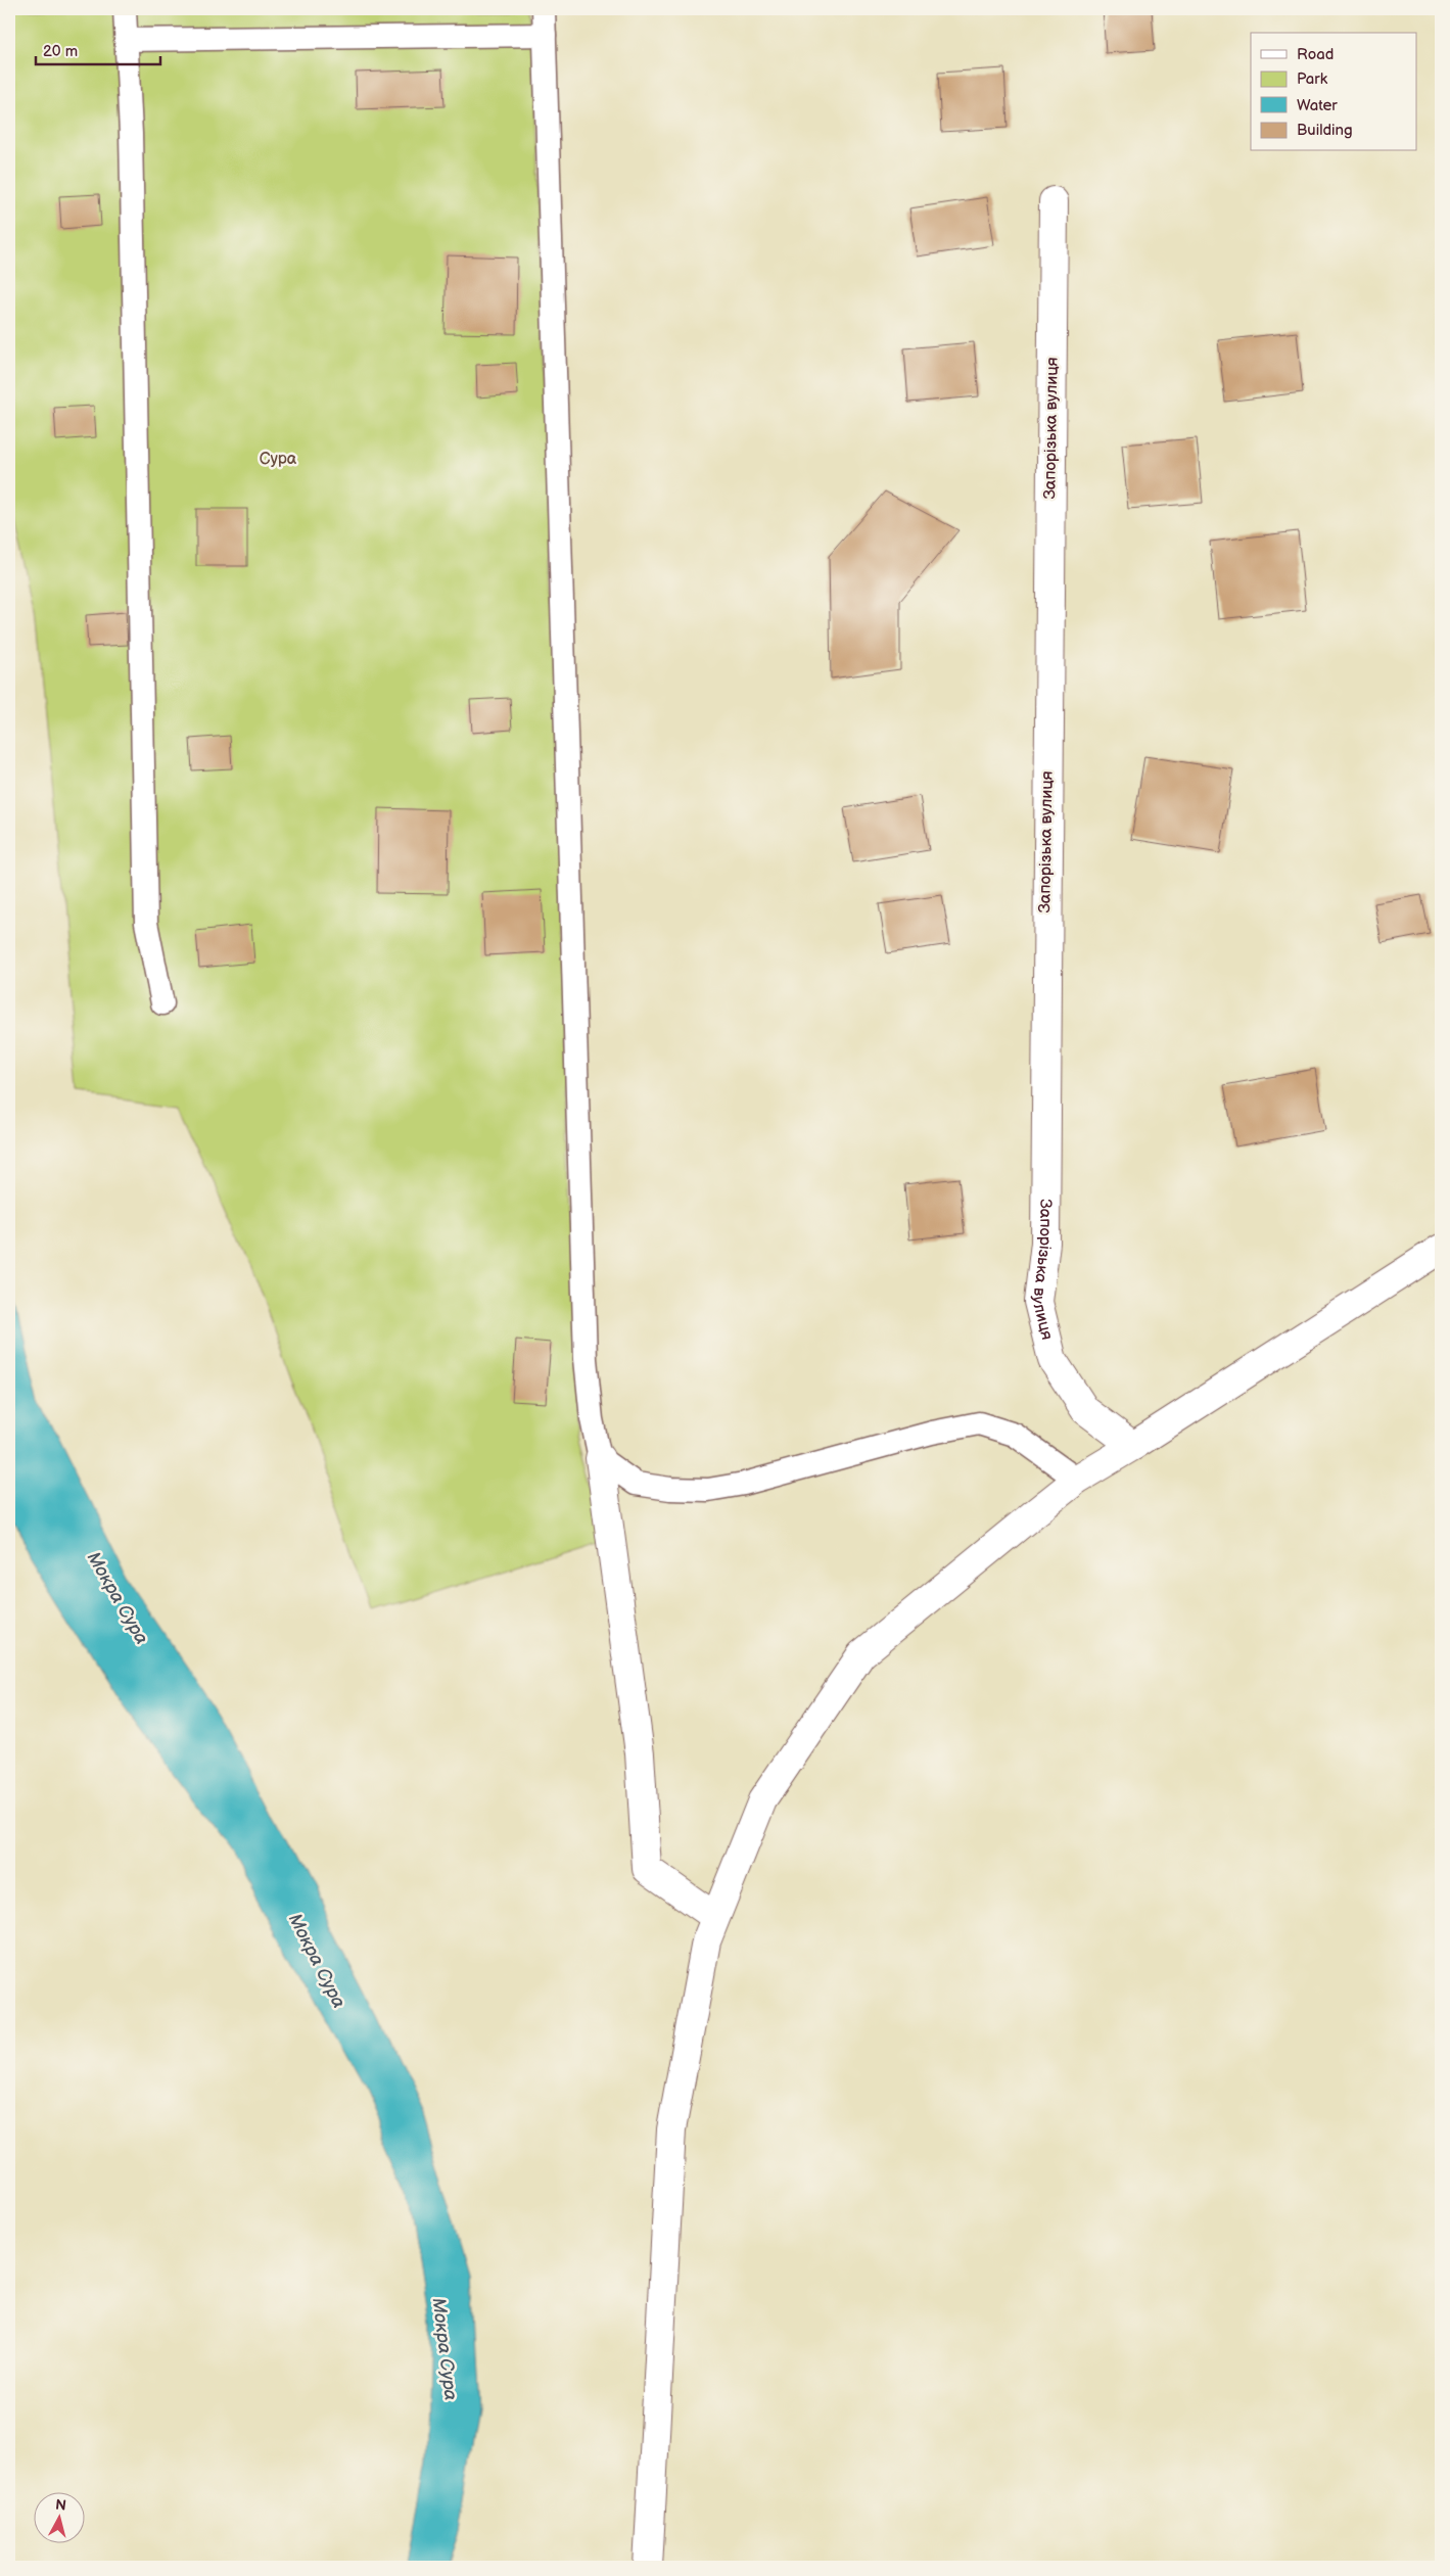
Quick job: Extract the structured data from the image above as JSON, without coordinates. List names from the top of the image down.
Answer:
{
  "streets": {
    "street": ["Запорізька вулиця"]
  },
  "water": ["Мокра Сура"],
  "parks": ["Сура"],
  "legend": [
    "Road",
    "Park",
    "Water",
    "Building"
  ],
  "scale_bar": "20 m",
  "north": "top"
}
